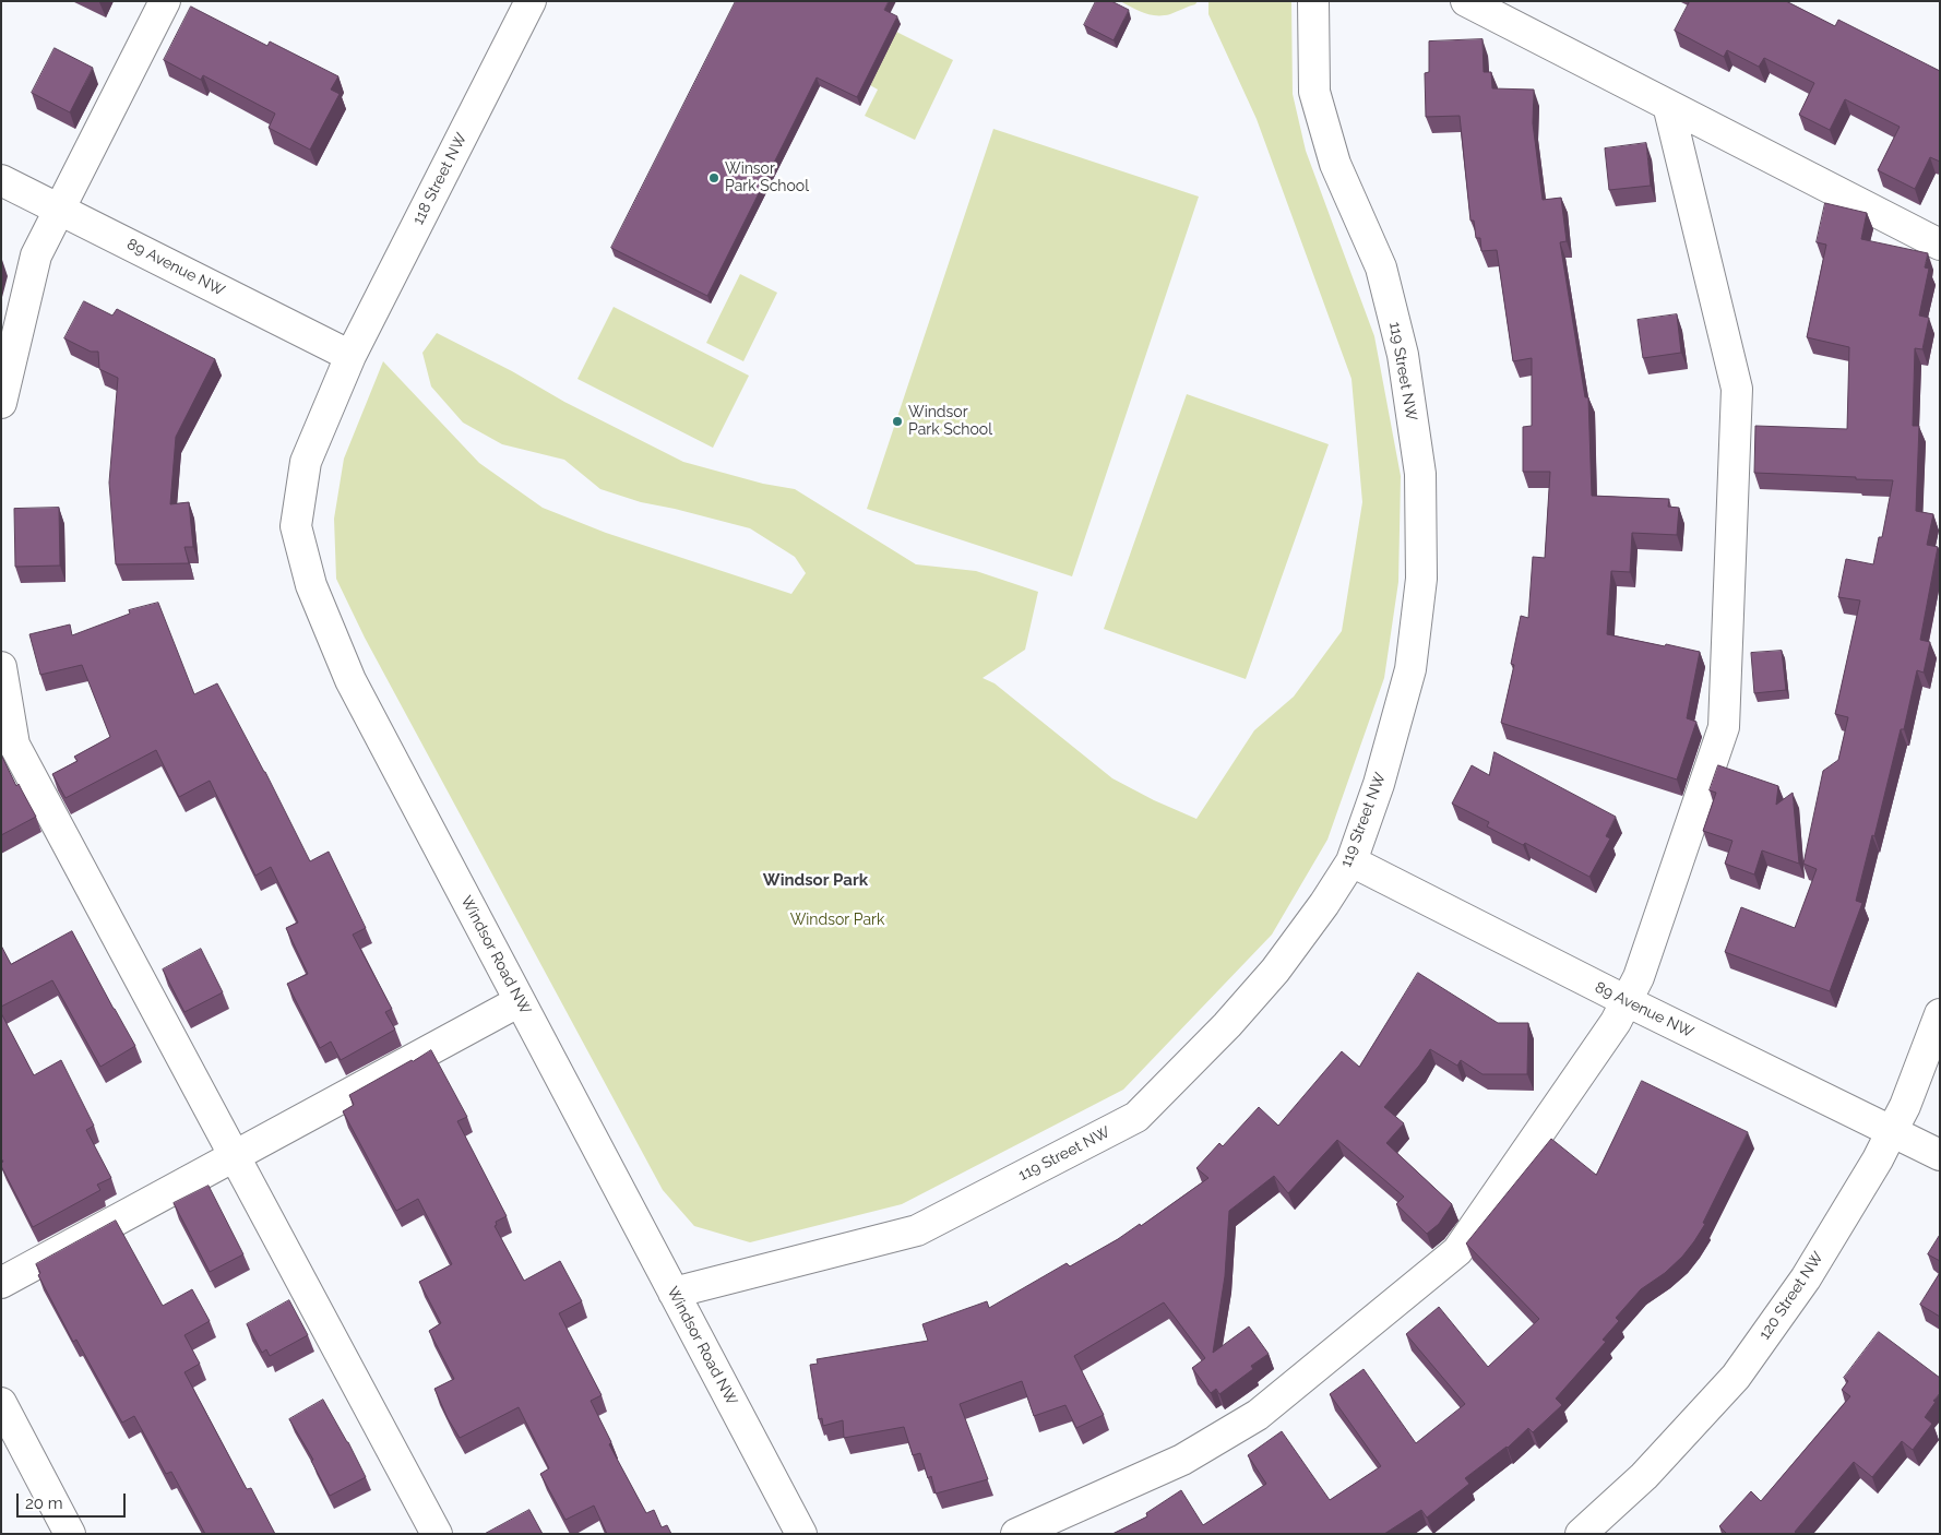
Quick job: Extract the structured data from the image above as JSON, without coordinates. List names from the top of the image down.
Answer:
{
  "streets": {
    "street": [
      "118 Street NW",
      "89 Avenue NW",
      "119 Street NW",
      "Windsor Road NW",
      "120 Street NW"
    ]
  },
  "crossings": [
    ["118 Street NW", "89 Avenue NW"],
    ["118 Street NW", "Windsor Road NW"],
    ["89 Avenue NW", "119 Street NW"],
    ["89 Avenue NW", "Windsor Road NW"],
    ["89 Avenue NW", "120 Street NW"],
    ["119 Street NW", "Windsor Road NW"]
  ],
  "districts": ["Windsor Park"],
  "parks": ["Windsor Park"],
  "places": ["Winsor Park School", "Windsor Park School"],
  "scale_bar": "20 m"
}
